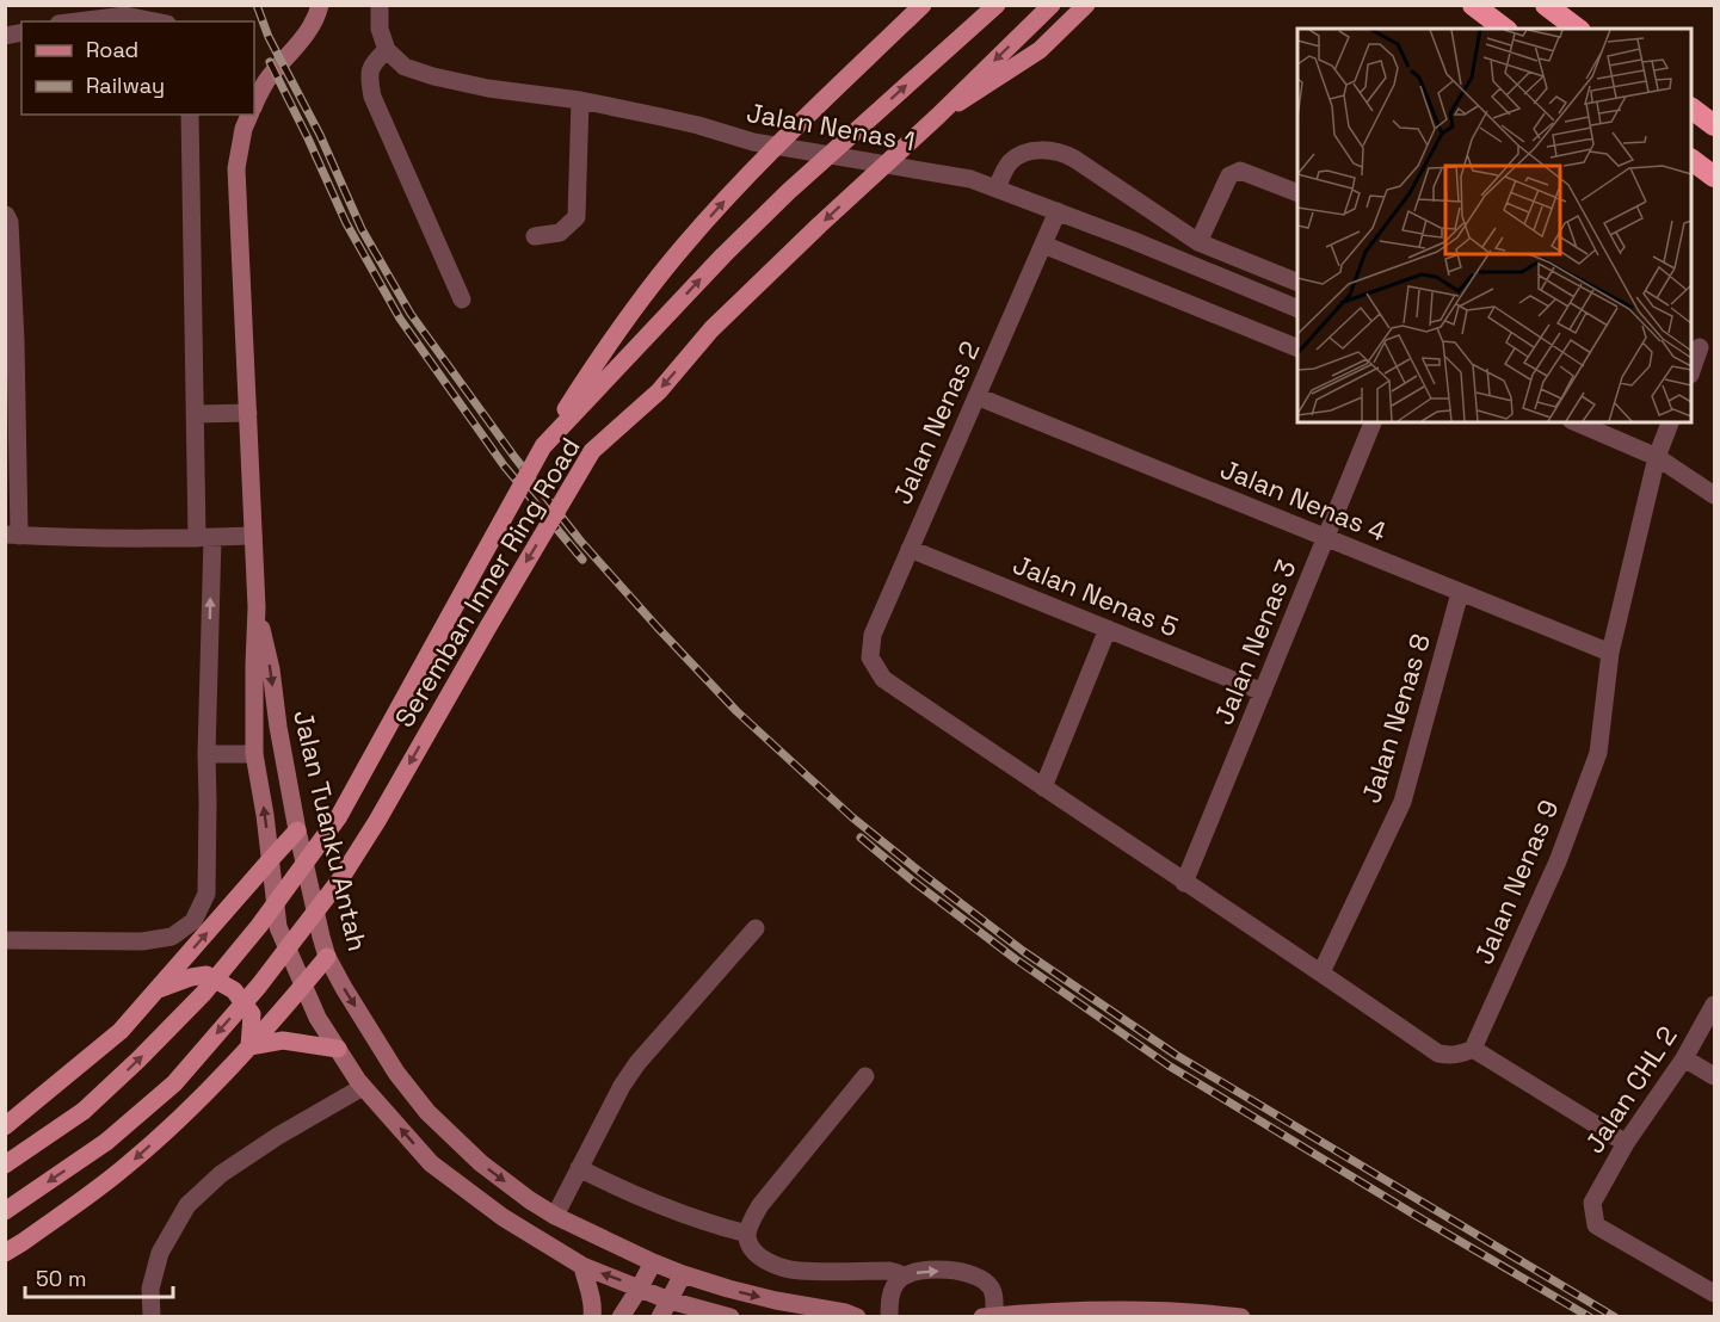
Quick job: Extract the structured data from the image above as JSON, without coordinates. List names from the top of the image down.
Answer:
{
  "streets": {
    "main road": ["Seremban Inner Ring Road", "Jalan Tuanku Antah"],
    "street": [
      "Jalan Nenas 1",
      "Jalan Nenas 2",
      "Jalan Nenas 4",
      "Jalan Nenas 5",
      "Jalan Nenas 3",
      "Jalan Nenas 8",
      "Jalan Nenas 9",
      "Jalan CHL 2"
    ]
  },
  "crossings": [
    ["Jalan Nenas 1", "Jalan Nenas 2"],
    ["Jalan Nenas 2", "Jalan Nenas 4"],
    ["Jalan Nenas 2", "Jalan Nenas 5"],
    ["Jalan Nenas 4", "Jalan Nenas 3"],
    ["Jalan Nenas 4", "Jalan Nenas 8"],
    ["Jalan Nenas 4", "Jalan Nenas 9"],
    ["Jalan Nenas 5", "Jalan Nenas 3"]
  ],
  "legend": ["Road", "Railway"],
  "scale_bar": "50 m"
}
